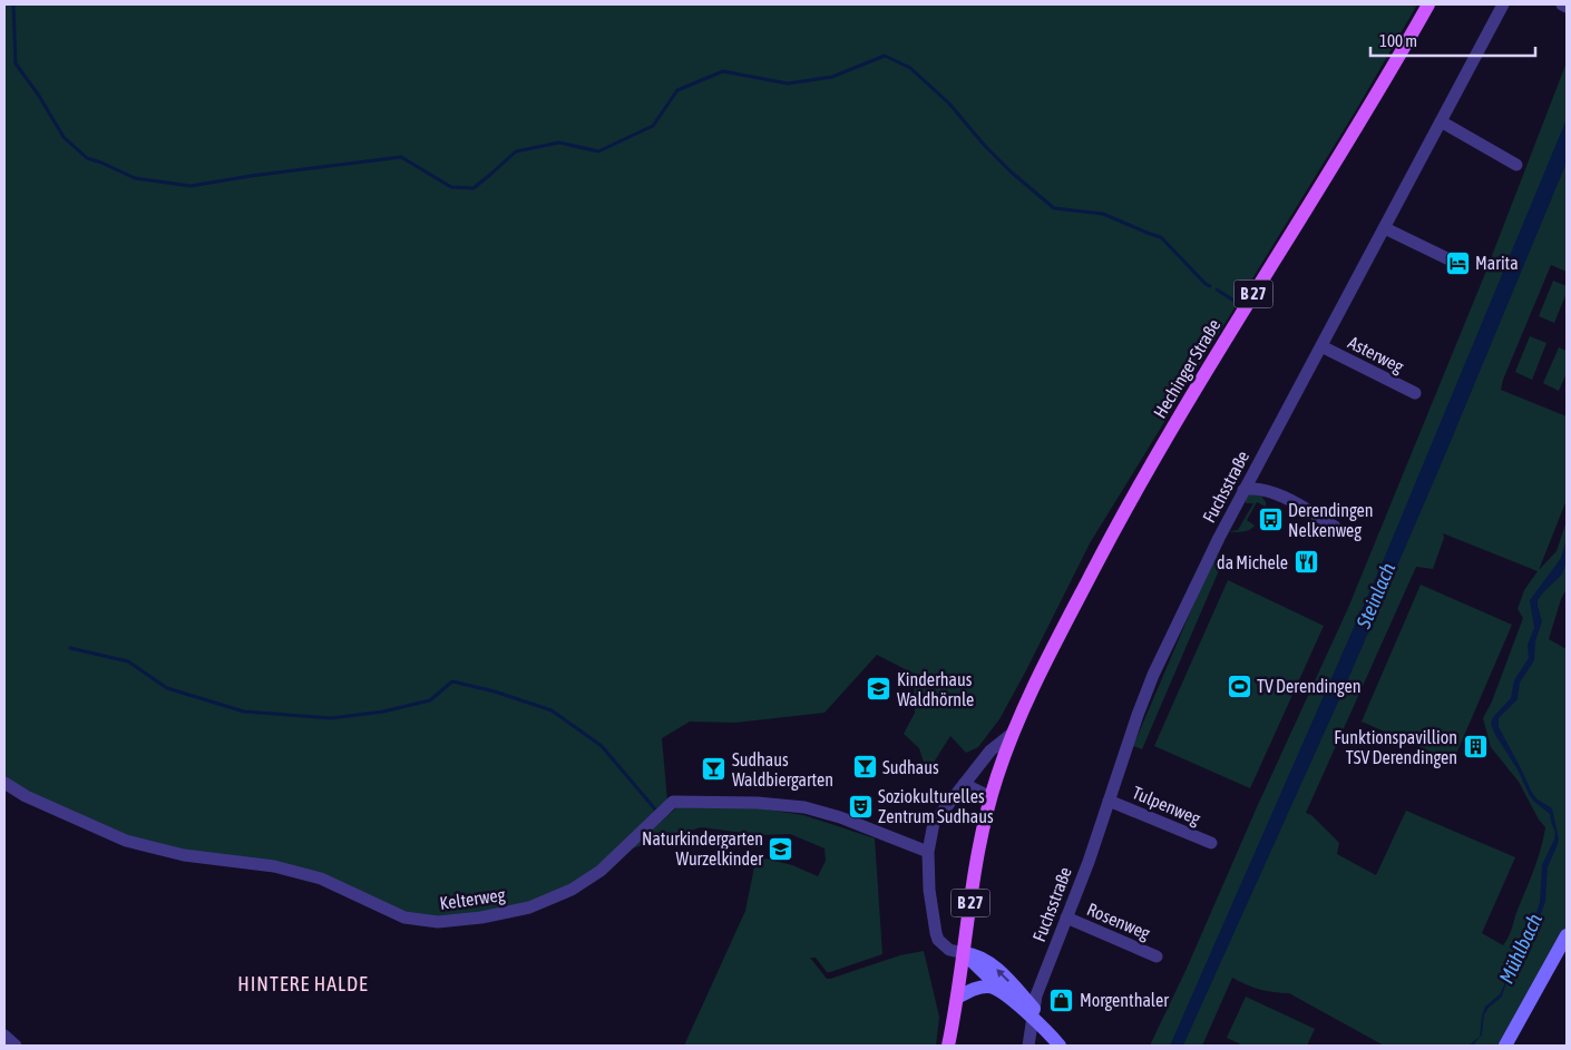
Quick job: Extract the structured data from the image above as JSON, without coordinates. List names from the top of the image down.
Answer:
{
  "streets": {
    "main road": ["B 27", "Hechinger Straße"],
    "street": [
      "Asterweg",
      "Fuchsstraße",
      "Tulpenweg",
      "Kelterweg",
      "Rosenweg"
    ]
  },
  "crossings": [
    ["Asterweg", "Fuchsstraße"],
    ["Hechinger Straße", "Kelterweg"],
    ["Fuchsstraße", "Tulpenweg"],
    ["Fuchsstraße", "Rosenweg"]
  ],
  "districts": ["HINTERE HALDE"],
  "water": ["Steinlach", "Mühlbach"],
  "places": {
    "hotel": ["Marita"],
    "bus stop": ["Derendingen Nelkenweg"],
    "restaurant": ["da Michele"],
    "sports": ["TV Derendingen"],
    "school or university": ["Kinderhaus Waldhörnle", "Naturkindergarten Wurzelkinder"],
    "building": ["Funktionspavillion TSV Derendingen"],
    "bar": ["Sudhaus", "Sudhaus Waldbiergarten"],
    "theatre": ["Soziokulturelles Zentrum Sudhaus"],
    "shop": ["Morgenthaler"]
  },
  "scale_bar": "100 m"
}
